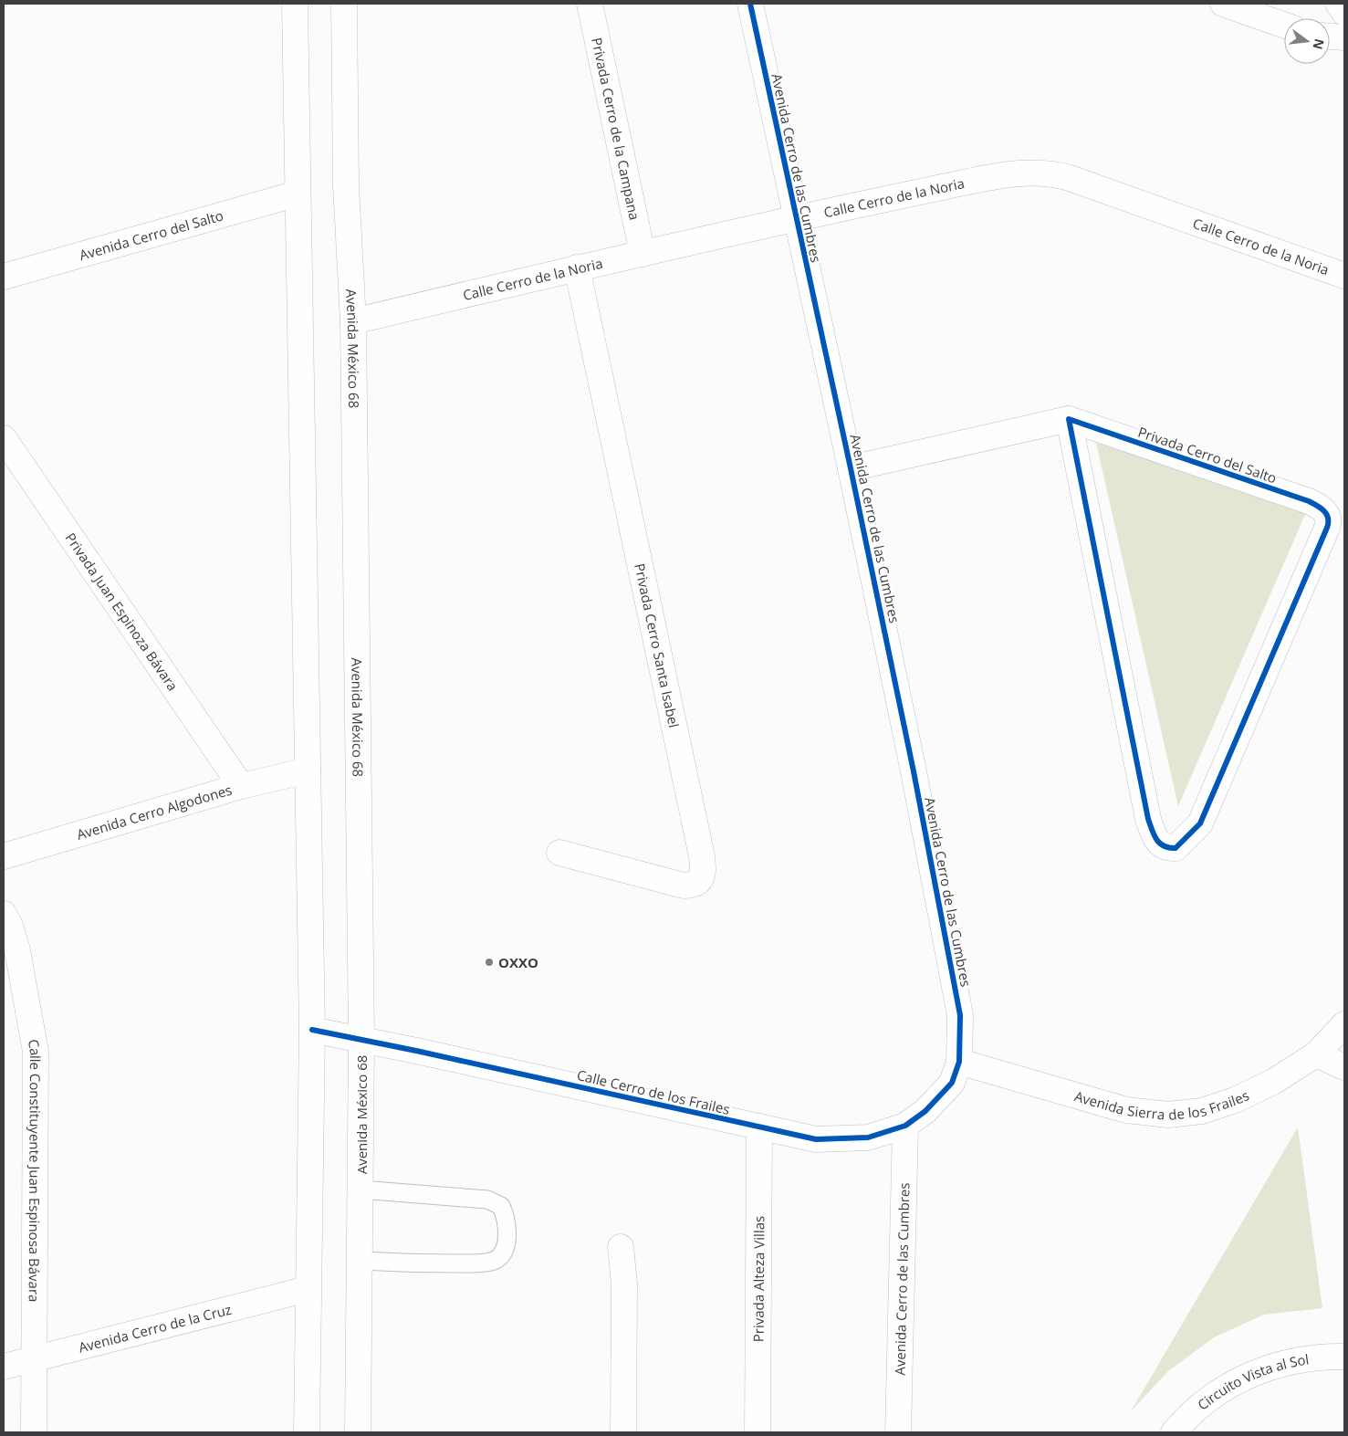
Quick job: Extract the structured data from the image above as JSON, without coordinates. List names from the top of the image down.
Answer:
{
  "streets": {
    "street": [
      "Privada Cerro de la Campana",
      "Avenida Cerro de las Cumbres",
      "Calle Cerro de la Noria",
      "Avenida Cerro del Salto",
      "Avenida México 68",
      "Privada Cerro del Salto",
      "Privada Juan Espinoza Bávara",
      "Privada Cerro Santa Isabel",
      "Avenida Cerro Algodones",
      "Calle Cerro de los Frailes",
      "Avenida Sierra de los Frailes",
      "Calle Constituyente Juan Espinosa Bávara",
      "Privada Alteza Villas",
      "Avenida Cerro de la Cruz",
      "Circuito Vista al Sol"
    ]
  },
  "crossings": [
    ["Privada Cerro de la Campana", "Calle Cerro de la Noria"],
    ["Avenida Cerro de las Cumbres", "Calle Cerro de la Noria"],
    ["Avenida Cerro de las Cumbres", "Calle Cerro de los Frailes"],
    ["Avenida Cerro de las Cumbres", "Avenida Sierra de los Frailes"],
    ["Calle Cerro de la Noria", "Avenida México 68"],
    ["Calle Cerro de la Noria", "Privada Cerro Santa Isabel"],
    ["Avenida México 68", "Calle Cerro de los Frailes"],
    ["Privada Juan Espinoza Bávara", "Avenida Cerro Algodones"],
    ["Calle Cerro de los Frailes", "Avenida Sierra de los Frailes"],
    ["Calle Cerro de los Frailes", "Privada Alteza Villas"],
    ["Calle Constituyente Juan Espinosa Bávara", "Avenida Cerro de la Cruz"]
  ],
  "places": ["OXXO"],
  "north": "right"
}
